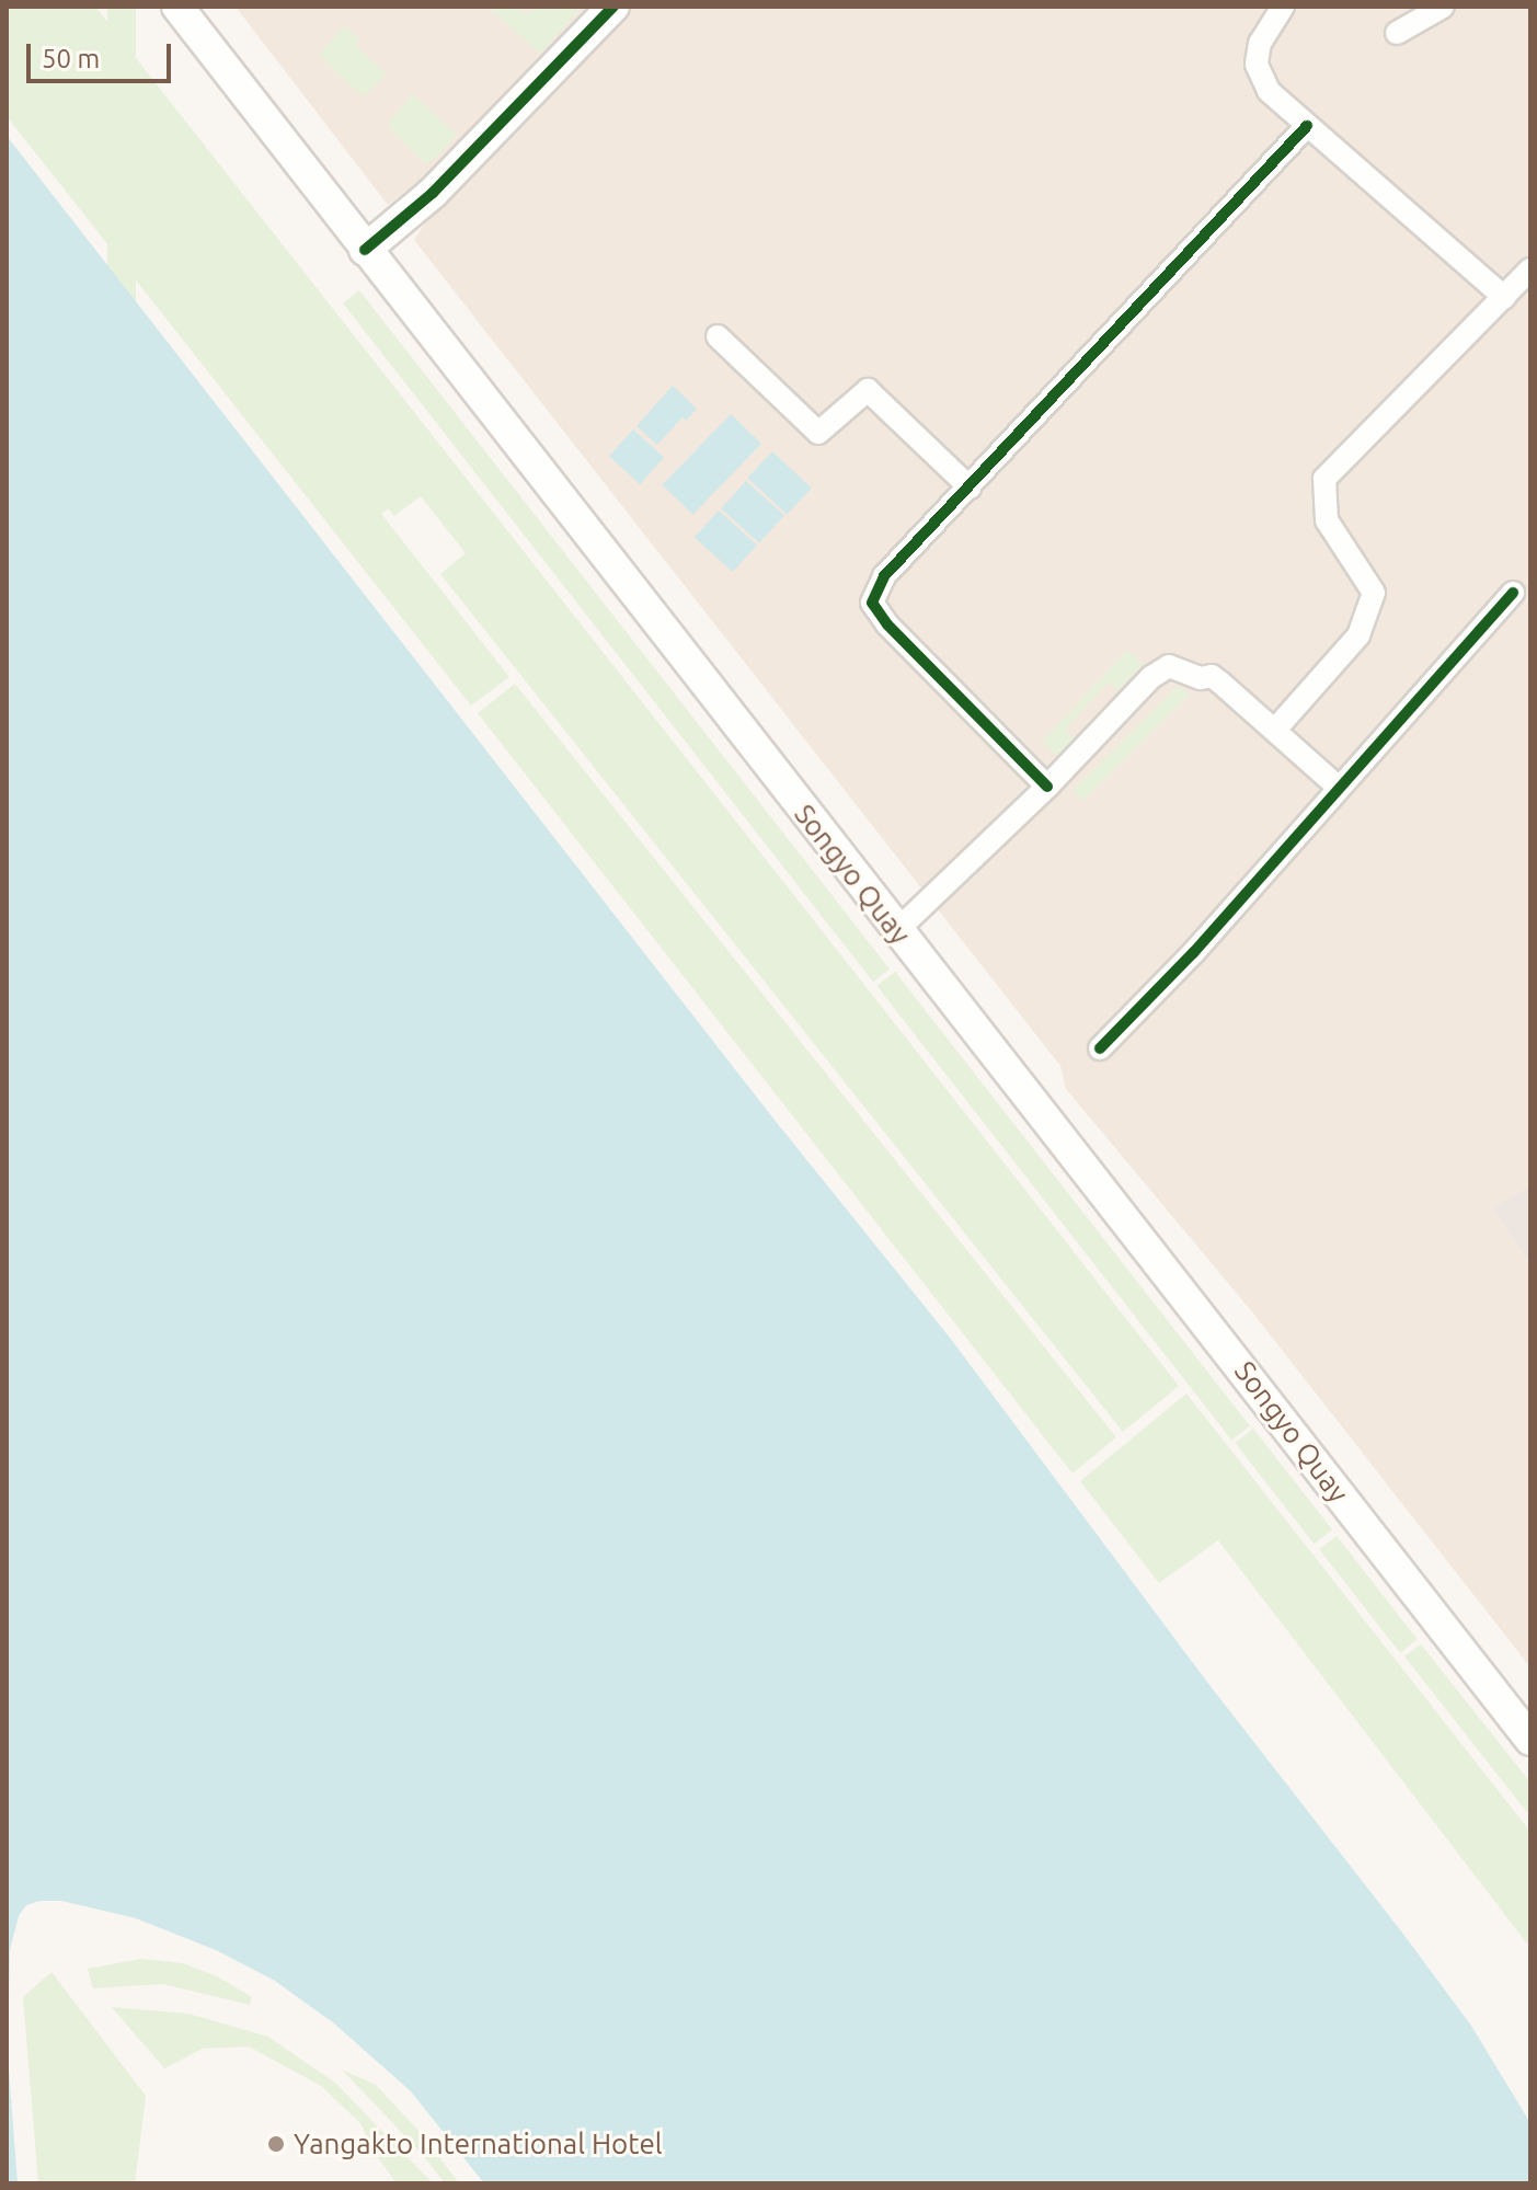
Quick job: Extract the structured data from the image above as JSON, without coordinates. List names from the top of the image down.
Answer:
{
  "streets": {
    "main road": ["Songyo Quay"]
  },
  "places": ["Yangakto International Hotel"],
  "scale_bar": "50 m"
}
